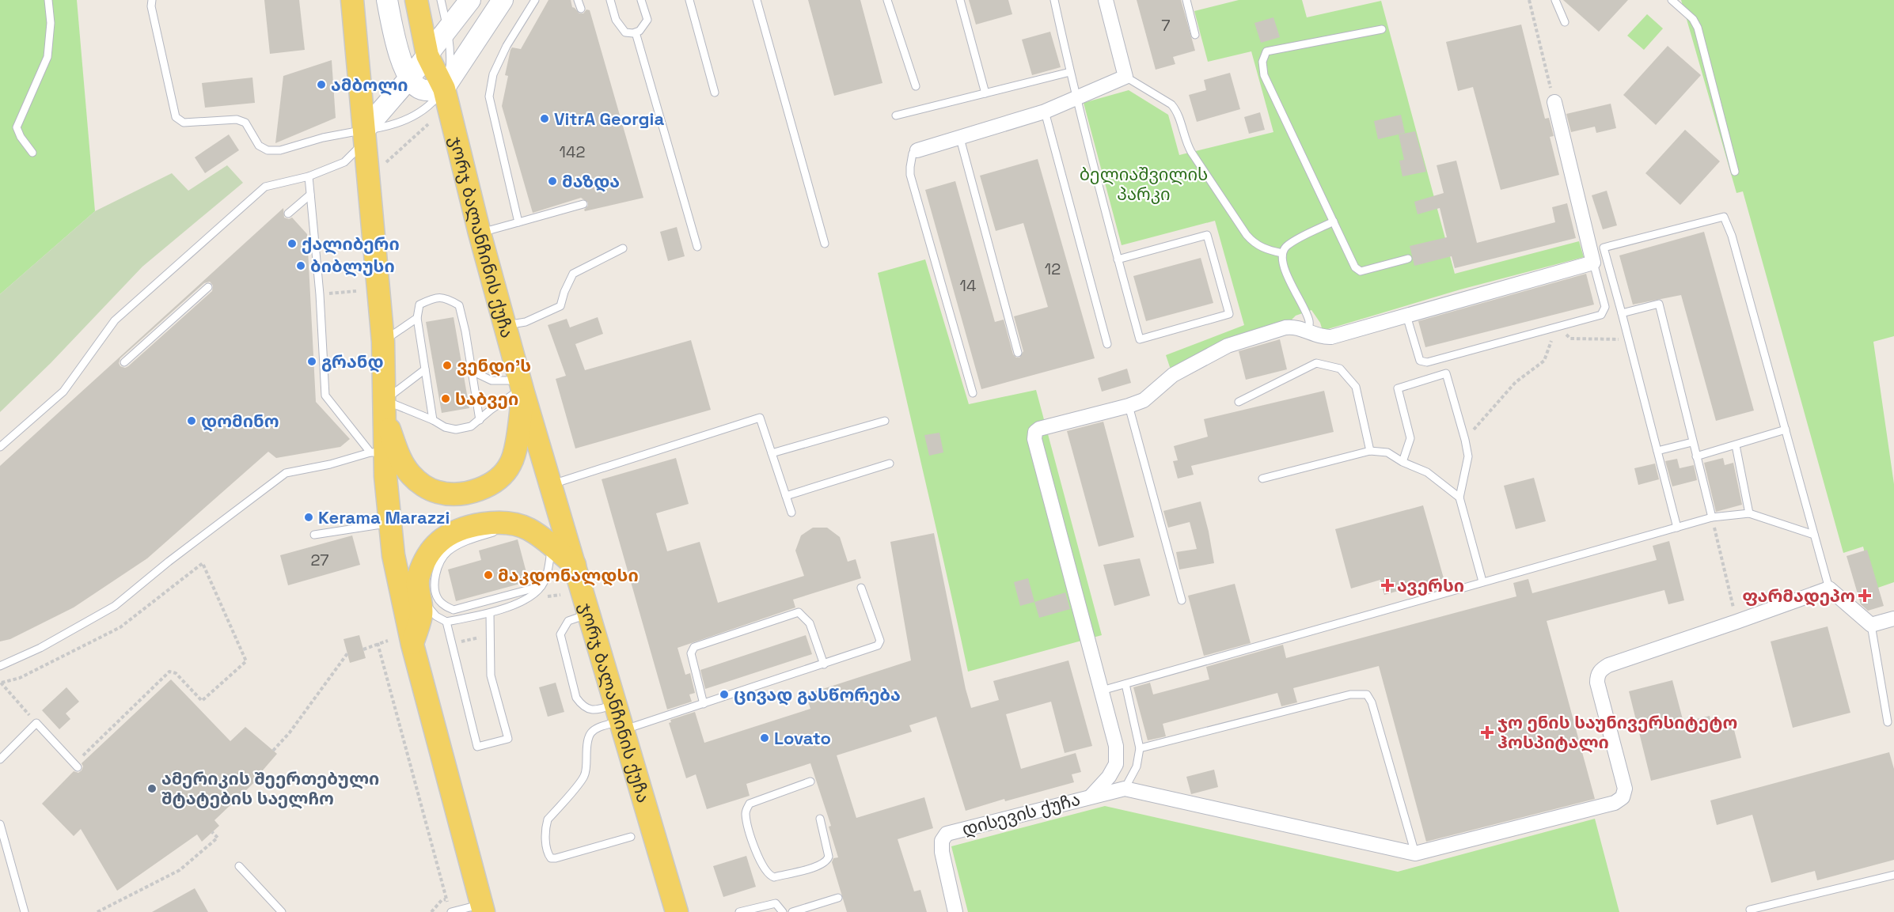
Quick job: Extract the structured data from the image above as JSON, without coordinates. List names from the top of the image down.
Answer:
{
  "streets": {
    "main road": ["ჯორჯ ბალანჩინის ქუჩა"],
    "street": ["დისევის ქუჩა"]
  },
  "parks": ["ბელიაშვილის პარკი"],
  "places": {
    "other": [
      "ამბოლი",
      "VitrA Georgia",
      "მაზდა",
      "ქალიბერი",
      "ბიბლუსი",
      "გრანდ",
      "ვენდი'ს",
      "საბვეი",
      "დომინო",
      "Kerama Marazzi",
      "მაკდონალდსი",
      "ცივად გასწორება",
      "Lovato",
      "ამერიკის შეერთებული შტატების საელჩო"
    ],
    "health": ["ავერსი", "ფარმადეპო", "ჯო ენის საუნივერსიტეტო ჰოსპიტალი"]
  },
  "house_numbers": [
    "7",
    "142",
    "12",
    "14",
    "27"
  ]
}
